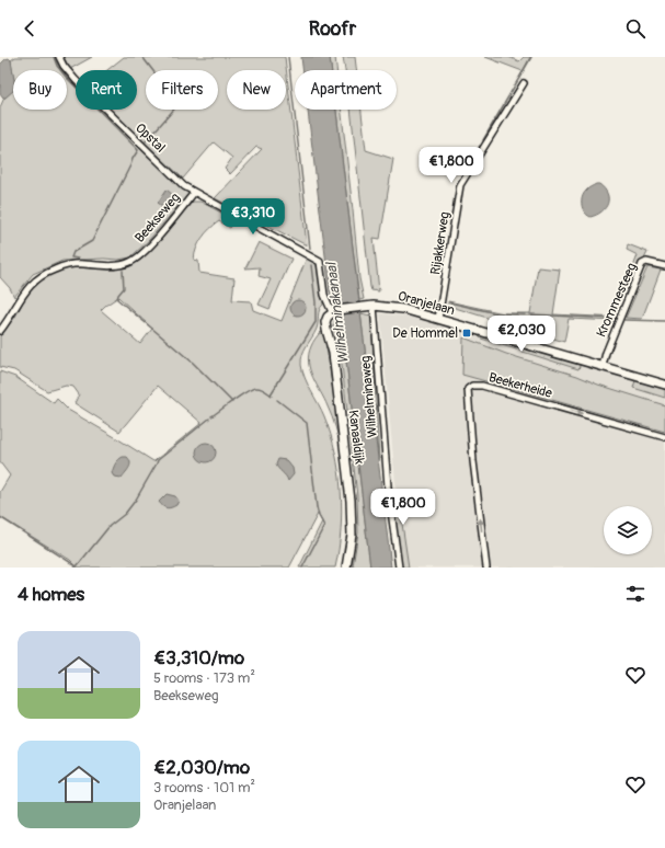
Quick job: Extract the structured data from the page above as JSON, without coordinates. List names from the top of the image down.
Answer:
{
  "streets": {
    "main road": ["Oranjelaan", "Kanaaldijk"],
    "street": [
      "Opstal",
      "Beekseweg",
      "Rijakkerweg",
      "Krommesteeg",
      "Beekerheide",
      "Wilhelminaweg"
    ]
  },
  "crossings": [
    ["Opstal", "Beekseweg"],
    ["Beekseweg", "Oranjelaan"],
    ["Beekseweg", "Kanaaldijk"],
    ["Rijakkerweg", "Oranjelaan"],
    ["Krommesteeg", "Oranjelaan"],
    ["Oranjelaan", "Wilhelminaweg"],
    ["Oranjelaan", "Kanaaldijk"]
  ],
  "water": ["Wilhelminakanaal"],
  "places": {
    "transit": ["De Hommel"]
  },
  "page": {
    "header": "Roofr",
    "chip": [
      "Buy",
      "Rent",
      "Filters",
      "New",
      "Apartment"
    ],
    "price": [
      "€1,800",
      "€3,310",
      "€2,030",
      "€1,800"
    ],
    "heading": "4 homes",
    "list": [
      {
        "name": "€3,310/mo",
        "note": "5 rooms · 173 m² · Beekseweg"
      },
      {
        "name": "€2,030/mo",
        "note": "3 rooms · 101 m² · Oranjelaan"
      }
    ]
  }
}
